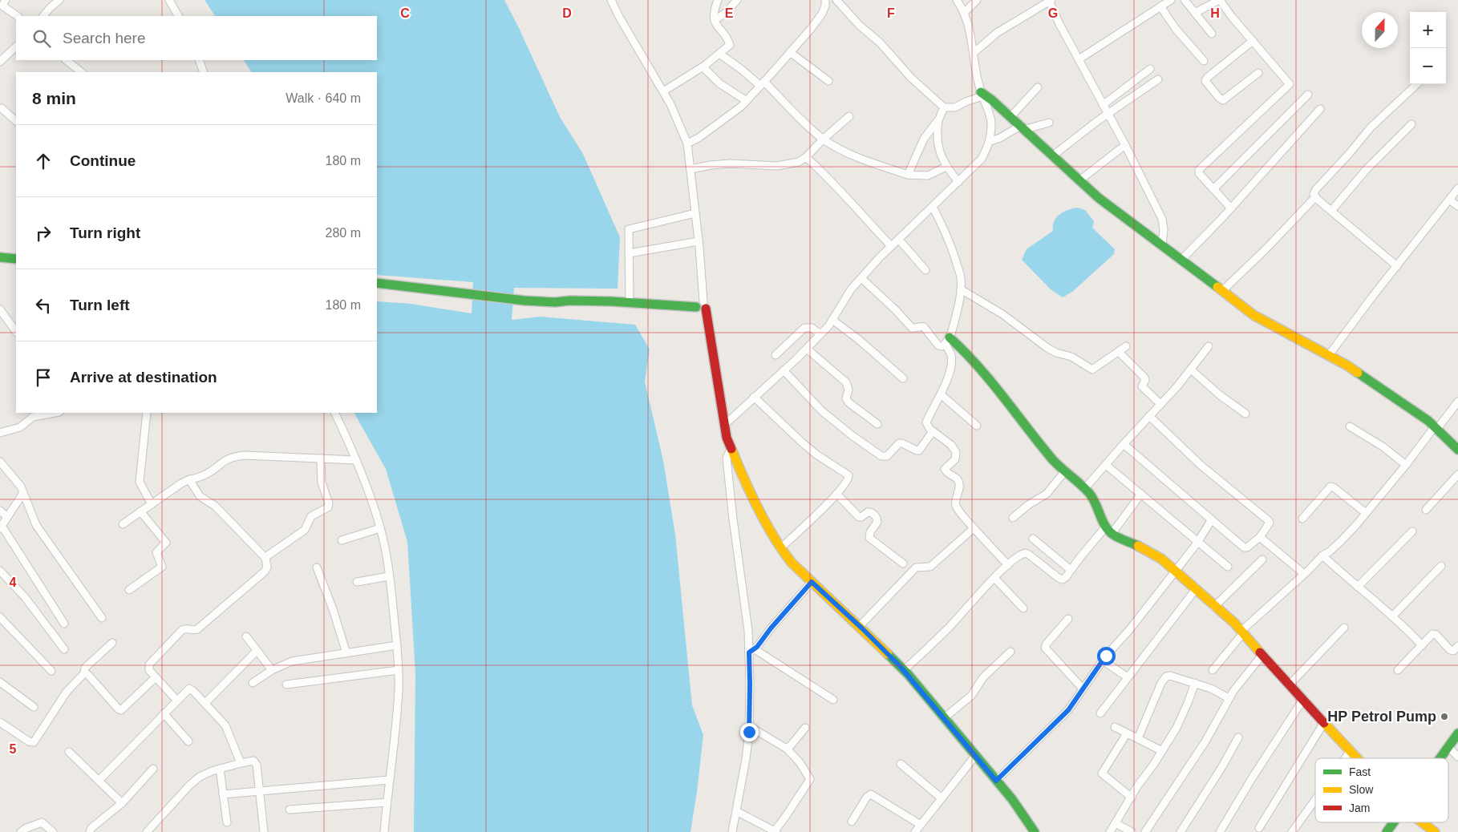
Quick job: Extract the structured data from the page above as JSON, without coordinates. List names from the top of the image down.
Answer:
{
  "places": ["HP Petrol Pump"],
  "legend": ["Fast", "Slow", "Jam"],
  "north": "top",
  "page": {
    "map_buttons": ["+", "−"],
    "search": "Search here",
    "heading": ["8 min", "Walk · 640 m"],
    "list": [
      ["Continue", "180 m"],
      ["Turn right", "280 m"],
      ["Turn left", "180 m"],
      "Arrive at destination"
    ]
  },
  "grid": {
    "columns": [
      "C",
      "D",
      "E",
      "F",
      "G",
      "H"
    ],
    "rows": ["4", "5"]
  }
}
